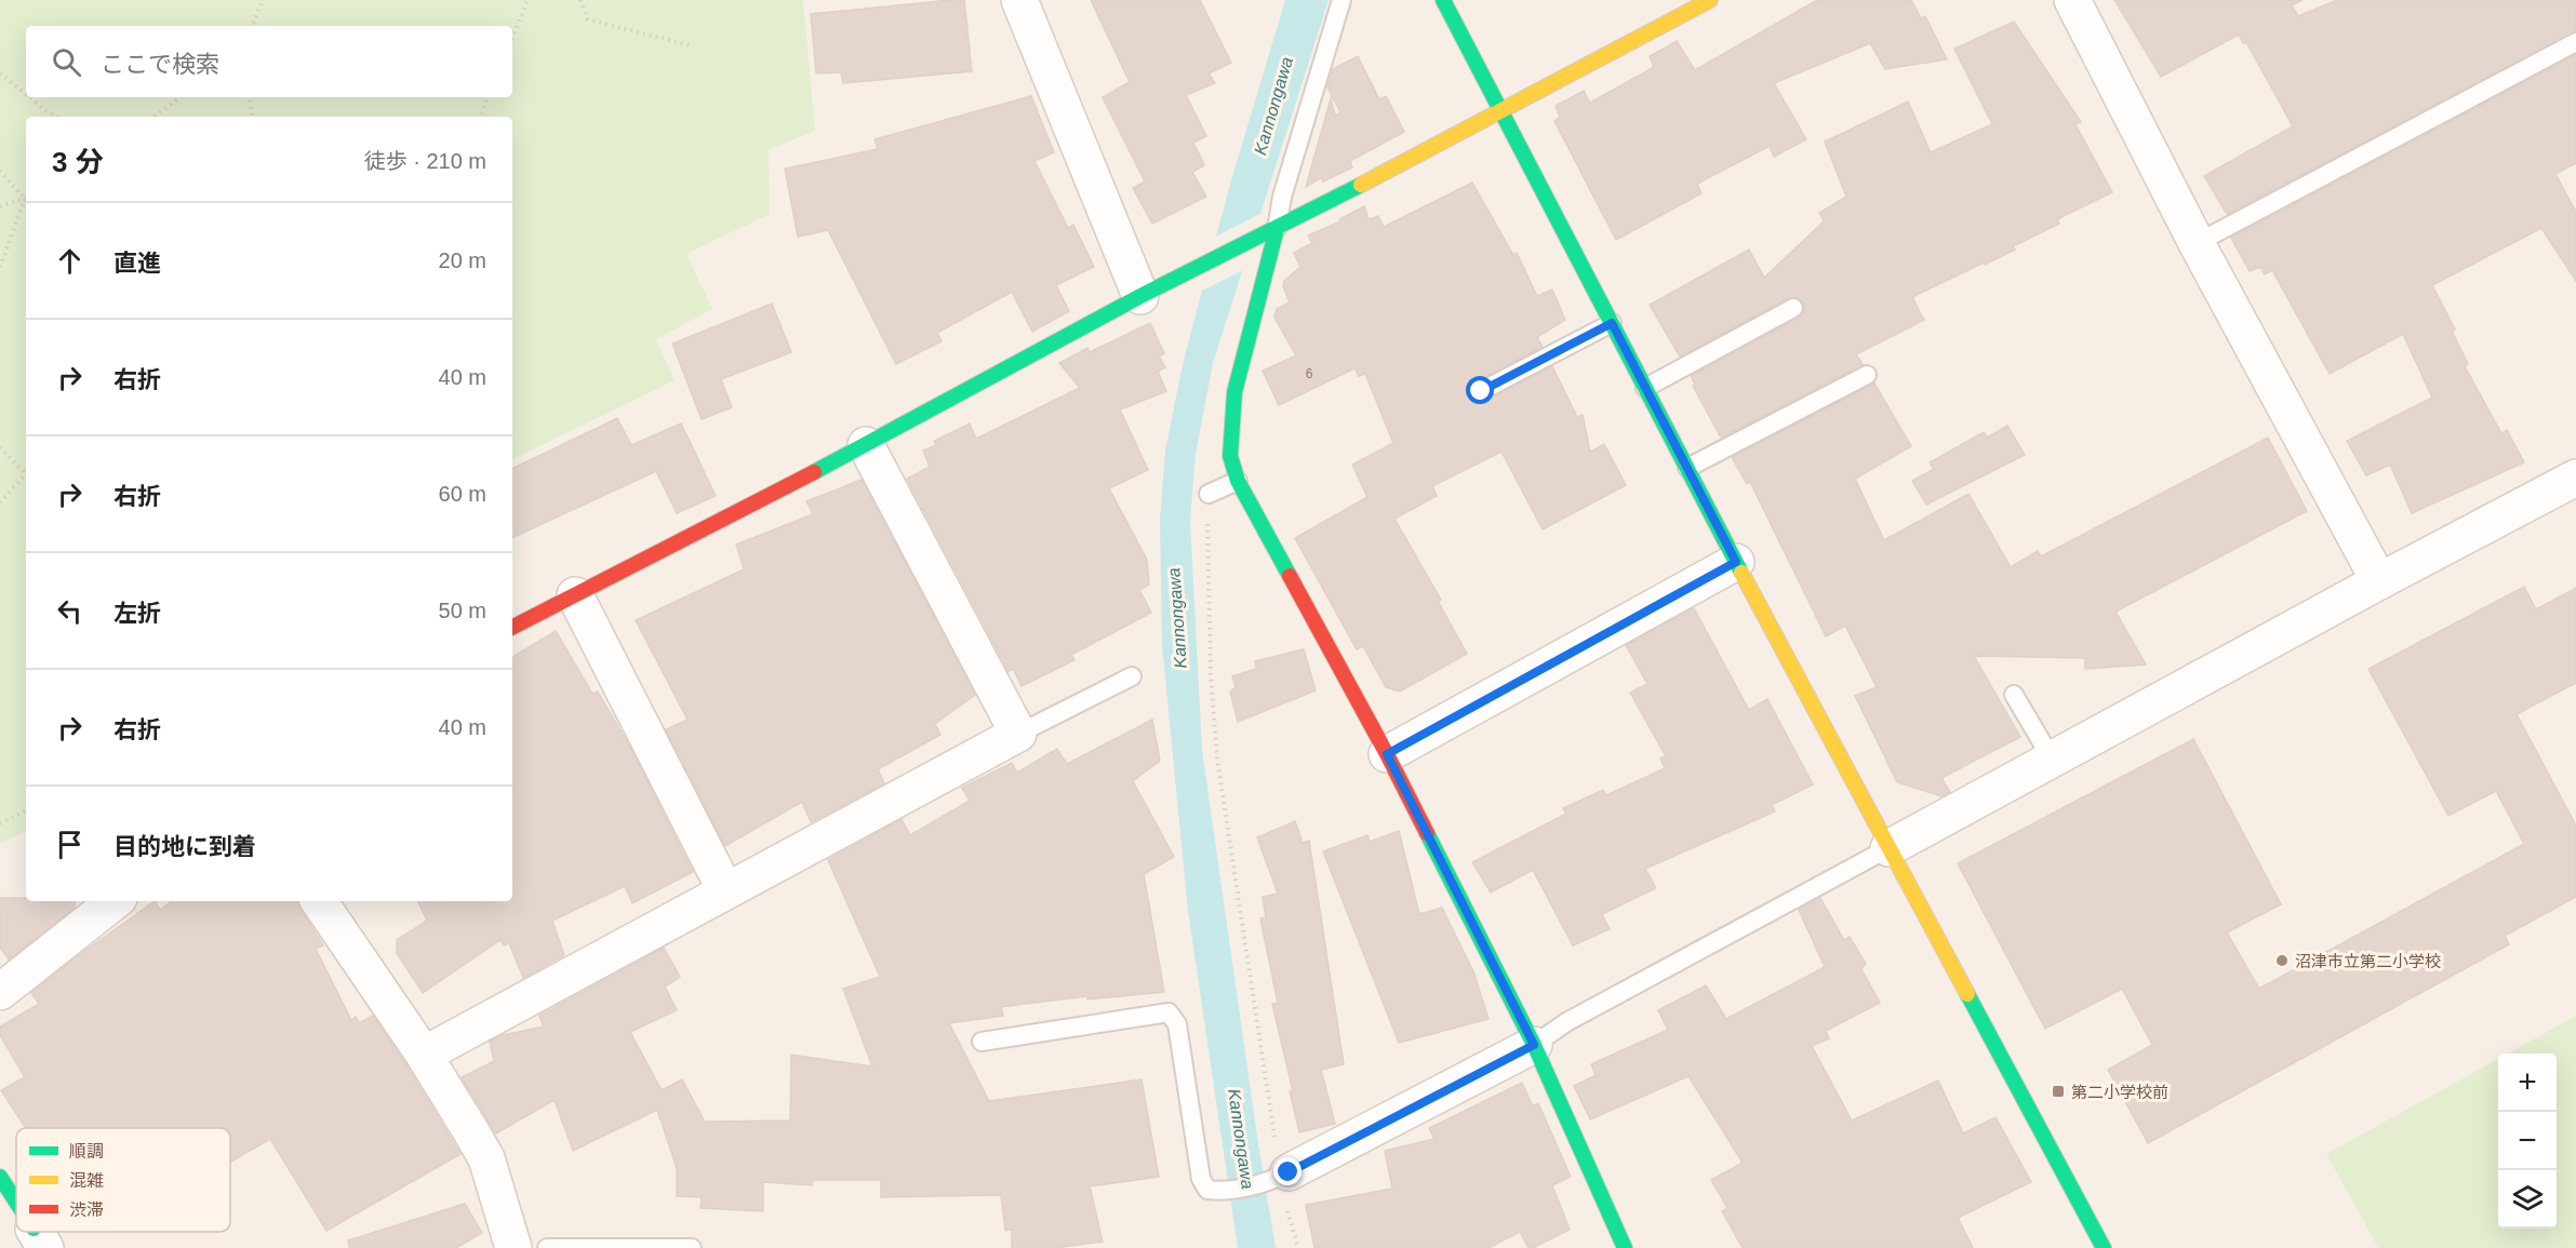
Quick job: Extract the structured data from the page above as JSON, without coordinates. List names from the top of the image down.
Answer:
{
  "water": ["Kannongawa"],
  "places": {
    "other": ["沼津市立第二小学校"],
    "transit": ["第二小学校前"]
  },
  "house_numbers": ["6"],
  "legend": ["順調", "混雑", "渋滞"],
  "page": {
    "search": "ここで検索",
    "heading": ["3 分", "徒歩 · 210 m"],
    "list": [
      ["直進", "20 m"],
      ["右折", "40 m"],
      ["右折", "60 m"],
      ["左折", "50 m"],
      ["右折", "40 m"],
      "目的地に到着"
    ],
    "map_buttons": ["+", "−"]
  }
}
